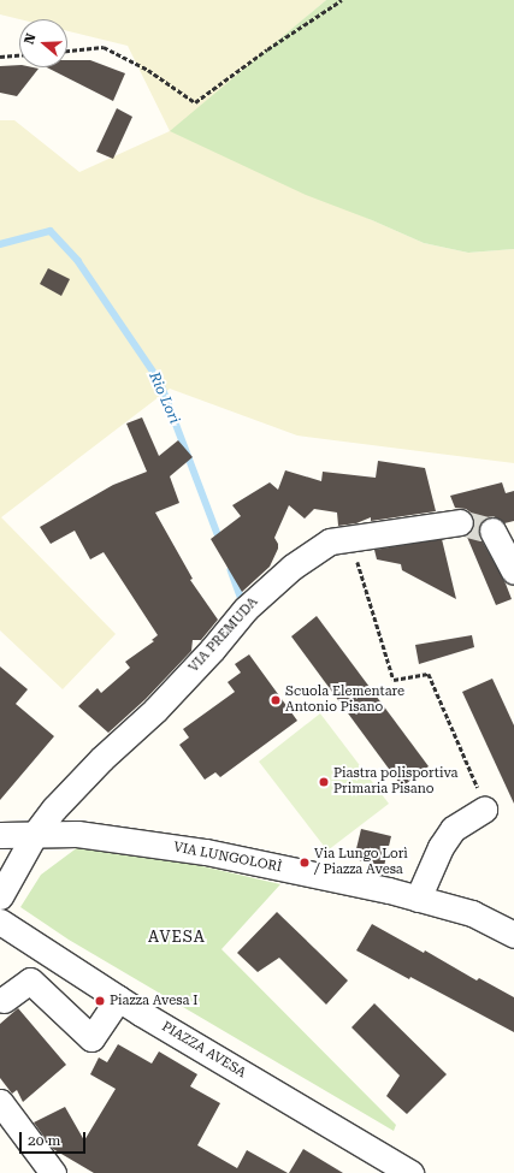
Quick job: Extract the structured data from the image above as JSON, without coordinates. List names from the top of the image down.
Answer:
{
  "streets": {
    "street": ["VIA PREMUDA", "VIA LUNGOLORÌ", "PIAZZA AVESA"]
  },
  "crossings": [
    ["VIA PREMUDA", "VIA LUNGOLORÌ"]
  ],
  "districts": ["AVESA"],
  "water": ["Rio Lori"],
  "places": [
    "Scuola Elementare Antonio Pisano",
    "Piastra polisportiva Primaria Pisano",
    "Via Lungo Lorì / Piazza Avesa",
    "Piazza Avesa I"
  ],
  "scale_bar": "20 m",
  "north": "left"
}
